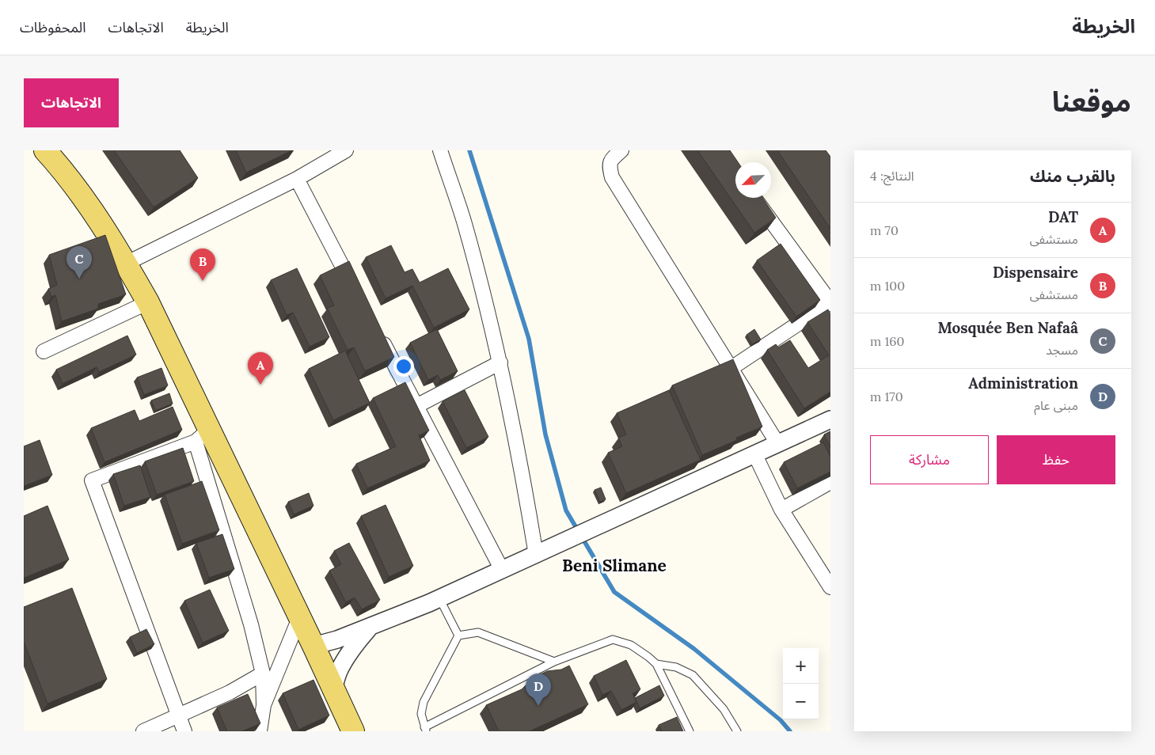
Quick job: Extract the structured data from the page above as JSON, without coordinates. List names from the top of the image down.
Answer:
{
  "districts": ["Beni Slimane"],
  "north": "bottom left",
  "page": {
    "header": "الخريطة",
    "nav": ["الخريطة", "الاتجاهات", "المحفوظات"],
    "title": "موقعنا",
    "buttons": [
      "الاتجاهات",
      ["حفظ", "مشاركة"]
    ],
    "heading": ["بالقرب منك", "النتائج: 4"],
    "list": [
      {
        "mark": "A",
        "name": "DAT",
        "note": "مستشفى",
        "value": "70 m"
      },
      {
        "mark": "B",
        "name": "Dispensaire",
        "note": "مستشفى",
        "value": "100 m"
      },
      {
        "mark": "C",
        "name": "Mosquée Ben Nafaâ",
        "note": "مسجد",
        "value": "160 m"
      },
      {
        "mark": "D",
        "name": "Administration",
        "note": "مبنى عام",
        "value": "170 m"
      }
    ],
    "pins": [
      "C",
      "B",
      "A",
      "D"
    ],
    "map_buttons": ["+", "−"]
  }
}
